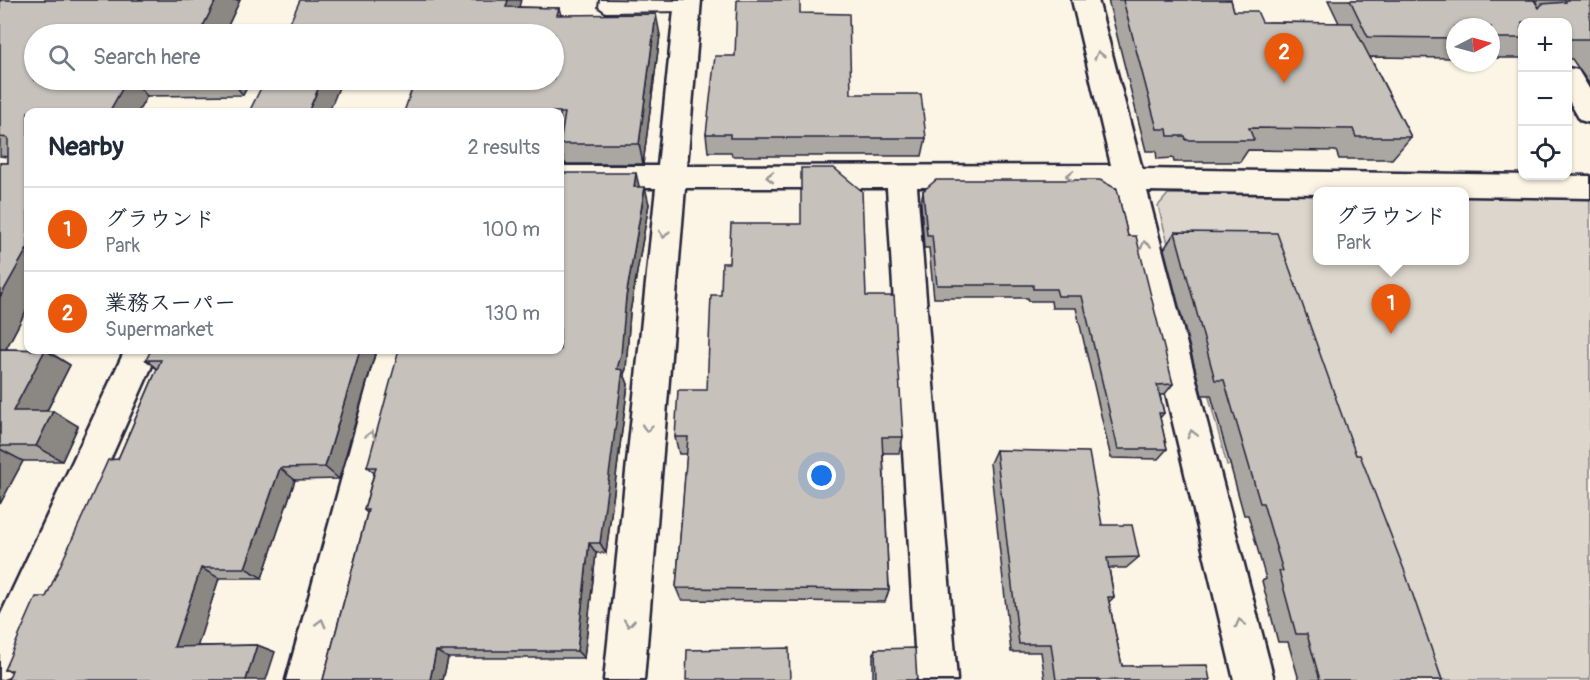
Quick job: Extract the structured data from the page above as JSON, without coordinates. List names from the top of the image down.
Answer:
{
  "north": "right",
  "page": {
    "map_buttons": ["+", "−"],
    "search": "Search here",
    "pins": ["2", "1"],
    "heading": ["Nearby", "2 results"],
    "list": [
      {
        "mark": "1",
        "name": "グラウンド",
        "note": "Park",
        "value": "100 m"
      },
      {
        "mark": "2",
        "name": "業務スーパー",
        "note": "Supermarket",
        "value": "130 m"
      }
    ],
    "popup": ["グラウンド", "Park"]
  }
}
